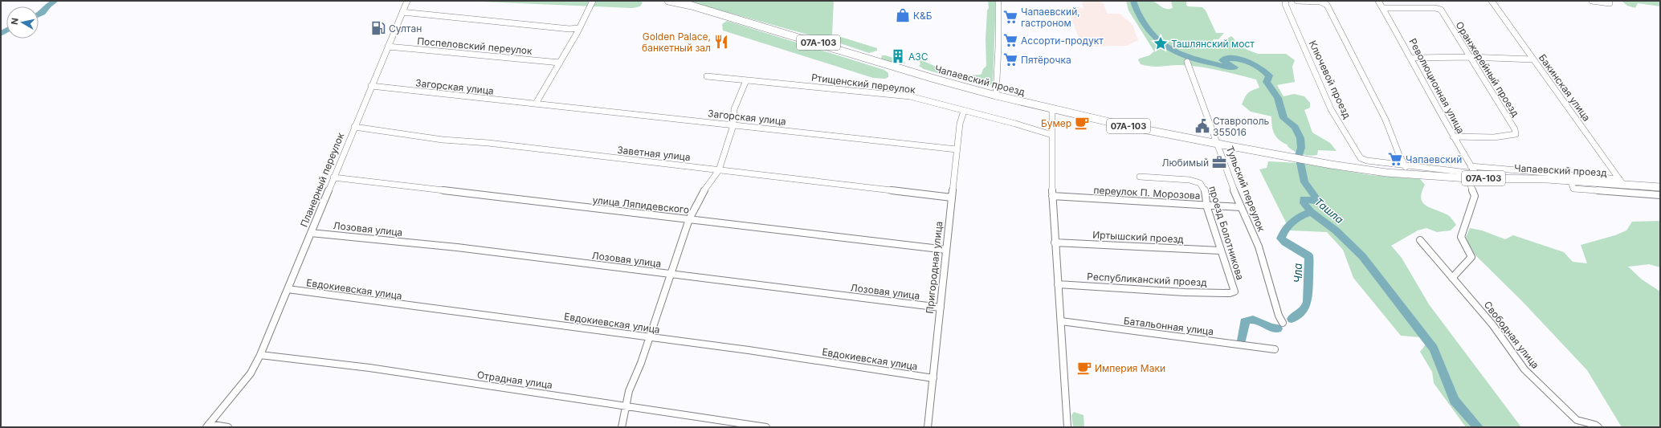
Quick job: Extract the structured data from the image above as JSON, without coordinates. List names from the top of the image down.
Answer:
{
  "streets": {
    "main road": ["07А-103", "Чапаевский проезд"],
    "street": [
      "Поспеловский переулок",
      "Оранжерейный проезд",
      "Ключевой проезд",
      "Ртищенский переулок",
      "Революционная улица",
      "Загорская улица",
      "Бакинская улица",
      "Заветная улица",
      "Планерный переулок",
      "Тульский переулок",
      "переулок П. Морозова",
      "улица Ляпидевского",
      "Лозовая улица",
      "проезд Болотникова",
      "Иртышский проезд",
      "Пригородная улица",
      "Республиканский проезд",
      "Евдокиевская улица",
      "Батальонная улица",
      "Свободная улица",
      "Отрадная улица"
    ]
  },
  "crossings": [
    ["Поспеловский переулок", "Планерный переулок"],
    ["Оранжерейный проезд", "Революционная улица"],
    ["Ключевой проезд", "Чапаевский проезд"],
    ["Ключевой проезд", "Революционная улица"],
    ["Чапаевский проезд", "Революционная улица"],
    ["Чапаевский проезд", "Бакинская улица"],
    ["Чапаевский проезд", "Тульский переулок"],
    ["Ртищенский переулок", "Пригородная улица"],
    ["Загорская улица", "Планерный переулок"],
    ["Загорская улица", "Пригородная улица"],
    ["Заветная улица", "Планерный переулок"],
    ["Заветная улица", "Пригородная улица"],
    ["Планерный переулок", "улица Ляпидевского"],
    ["Планерный переулок", "Лозовая улица"],
    ["Планерный переулок", "Евдокиевская улица"],
    ["Планерный переулок", "Отрадная улица"],
    ["Тульский переулок", "переулок П. Морозова"],
    ["переулок П. Морозова", "проезд Болотникова"],
    ["улица Ляпидевского", "Пригородная улица"],
    ["Лозовая улица", "Пригородная улица"],
    ["проезд Болотникова", "Иртышский проезд"],
    ["проезд Болотникова", "Республиканский проезд"],
    ["Пригородная улица", "Евдокиевская улица"]
  ],
  "water": ["Ташла", "Чла"],
  "places": {
    "shop": ["К&Б"],
    "supermarket": [
      "Чапаевский, гастроном",
      "Ассорти-продукт",
      "Пятёрочка",
      "Чапаевский"
    ],
    "fuel station": ["Султан"],
    "restaurant": ["Golden Palace, банкетный зал"],
    "place": ["Ташлянский мост"],
    "building": ["АЗС"],
    "cafe": ["Бумер", "Империя Маки"],
    "public building": ["Ставрополь 355016"],
    "office": ["Любимый"]
  },
  "north": "left"
}
